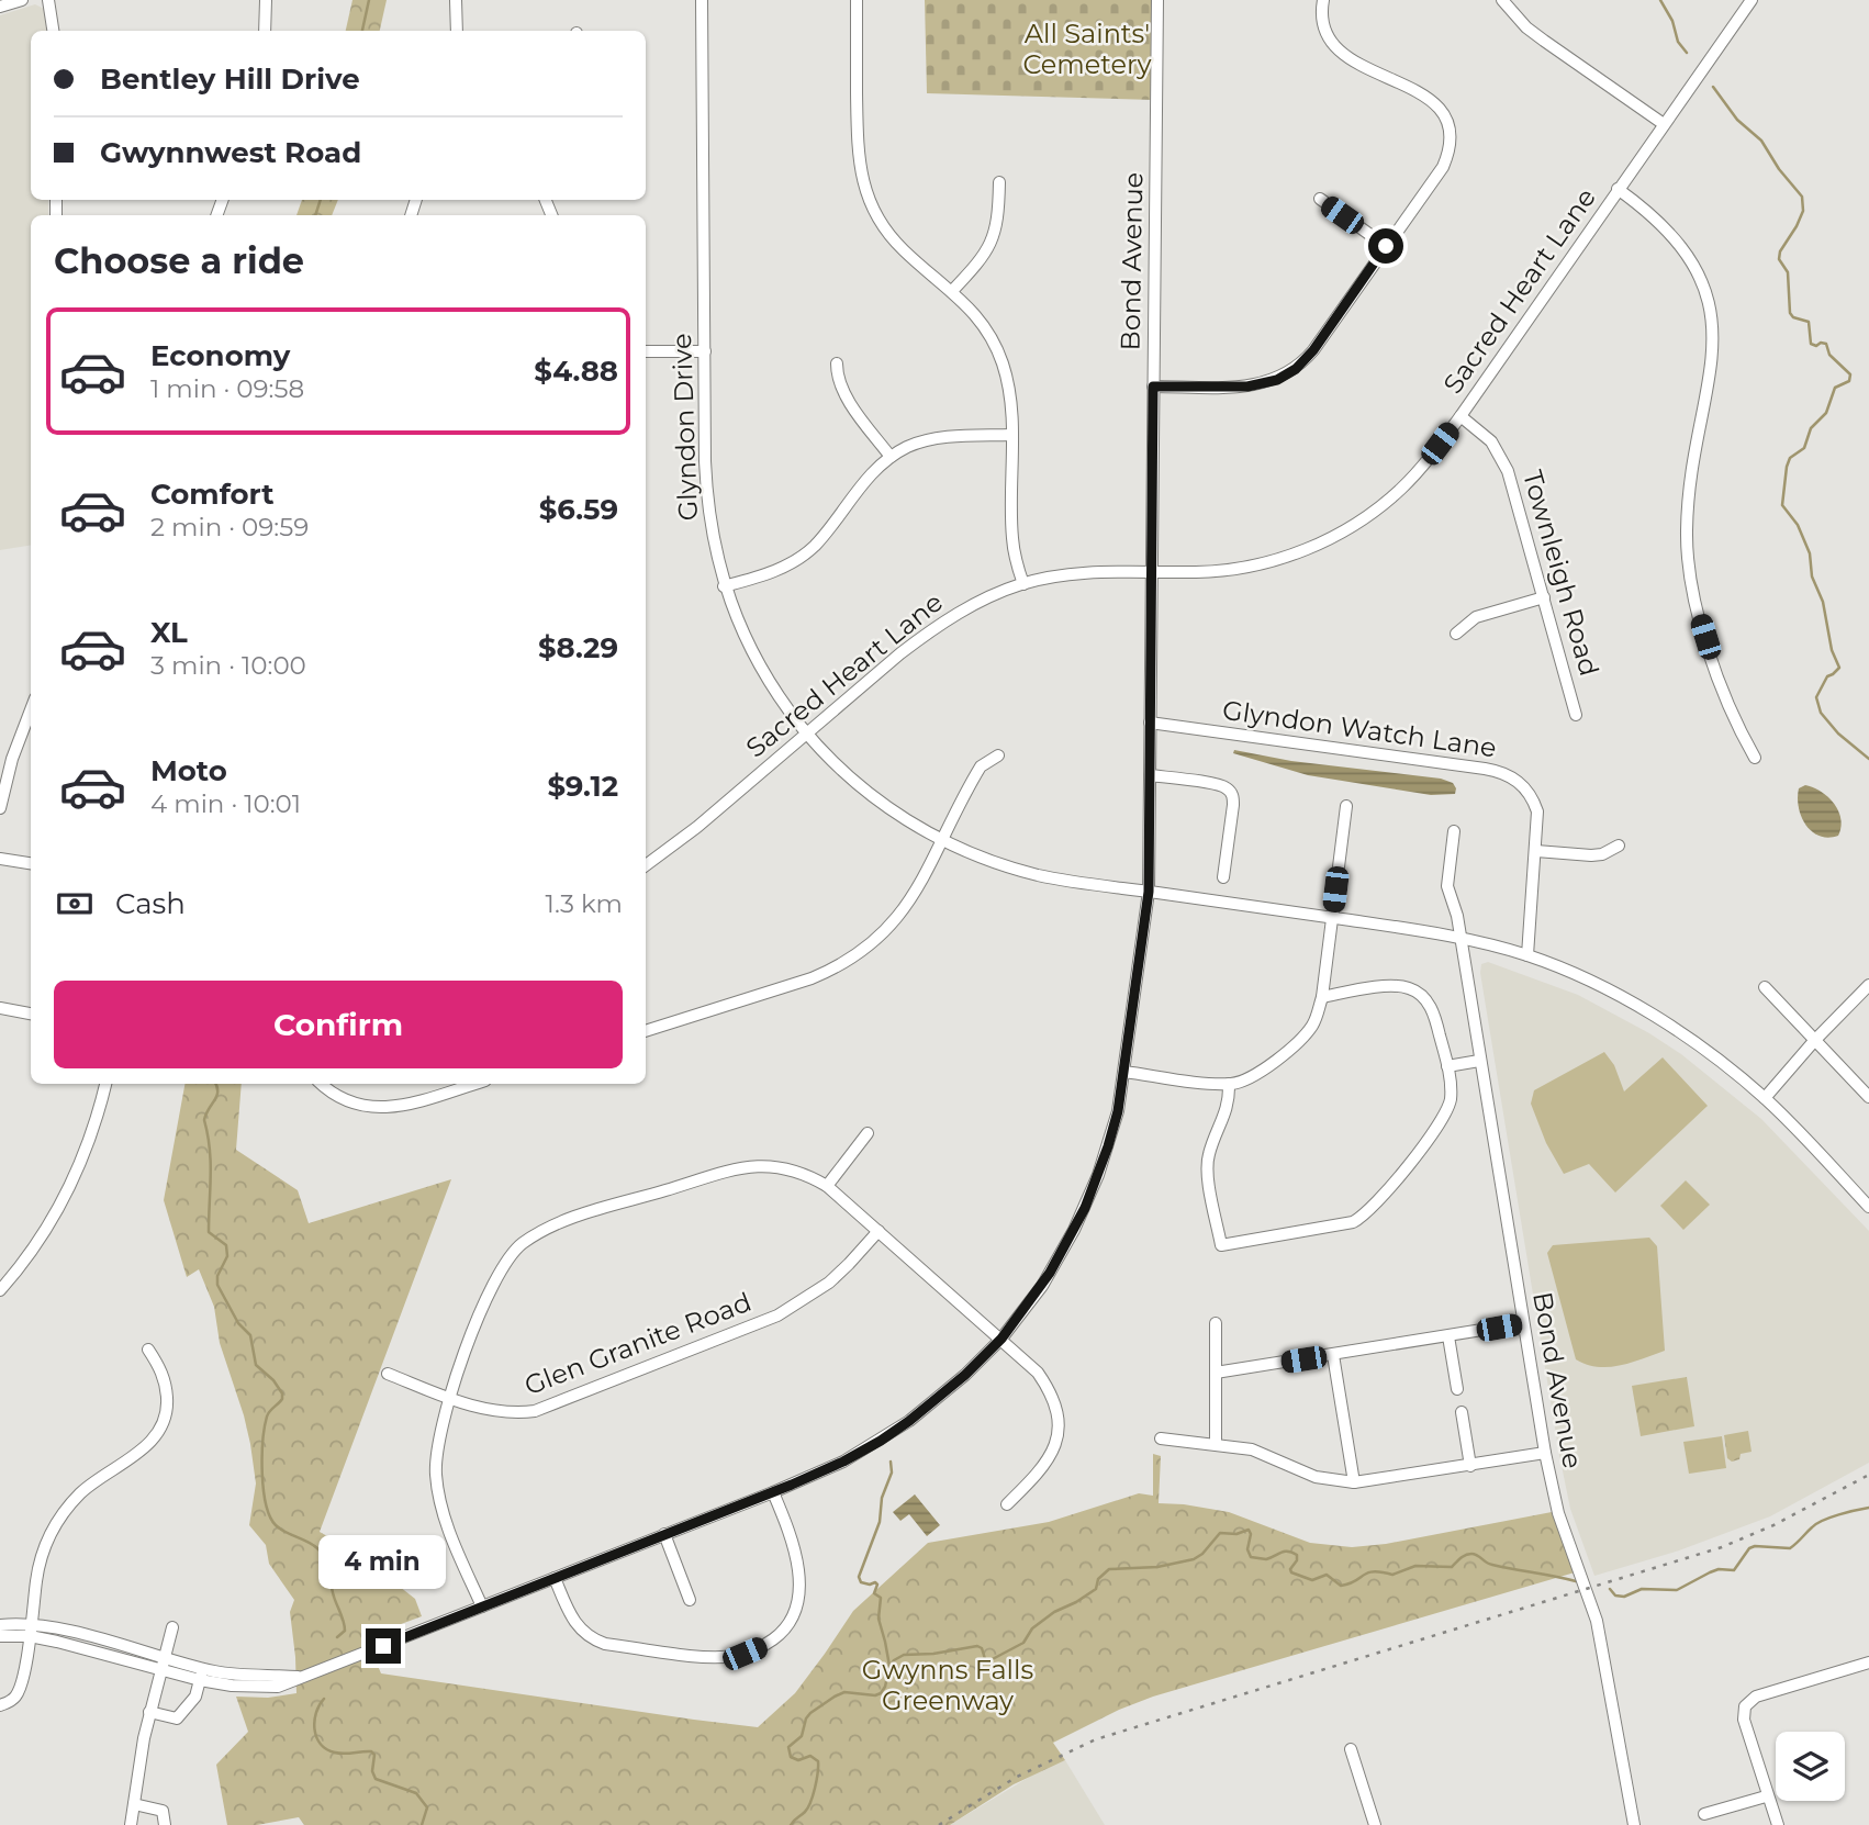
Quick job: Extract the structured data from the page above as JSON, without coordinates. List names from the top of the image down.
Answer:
{
  "streets": {
    "street": [
      "Bond Avenue",
      "Sacred Heart Lane",
      "Glyndon Drive",
      "Townleigh Road",
      "Glyndon Watch Lane",
      "Glen Granite Road"
    ]
  },
  "crossings": [
    ["Bond Avenue", "Sacred Heart Lane"],
    ["Bond Avenue", "Glyndon Drive"],
    ["Bond Avenue", "Glyndon Watch Lane"],
    ["Sacred Heart Lane", "Glyndon Drive"],
    ["Sacred Heart Lane", "Townleigh Road"],
    ["Glyndon Drive", "Glyndon Watch Lane"]
  ],
  "parks": ["All Saints' Cemetery", "Gwynns Falls Greenway"],
  "page": {
    "banner": ["Bentley Hill Drive", "Gwynnwest Road"],
    "heading": "Choose a ride",
    "list": [
      {
        "name": "Economy",
        "note": "1 min · 09:58",
        "value": "$4.88"
      },
      {
        "name": "Comfort",
        "note": "2 min · 09:59",
        "value": "$6.59"
      },
      {
        "name": "XL",
        "note": "3 min · 10:00",
        "value": "$8.29"
      },
      {
        "name": "Moto",
        "note": "4 min · 10:01",
        "value": "$9.12"
      }
    ],
    "pay": ["Cash", "1.3 km"],
    "buttons": "Confirm",
    "bubble": "4 min"
  }
}
